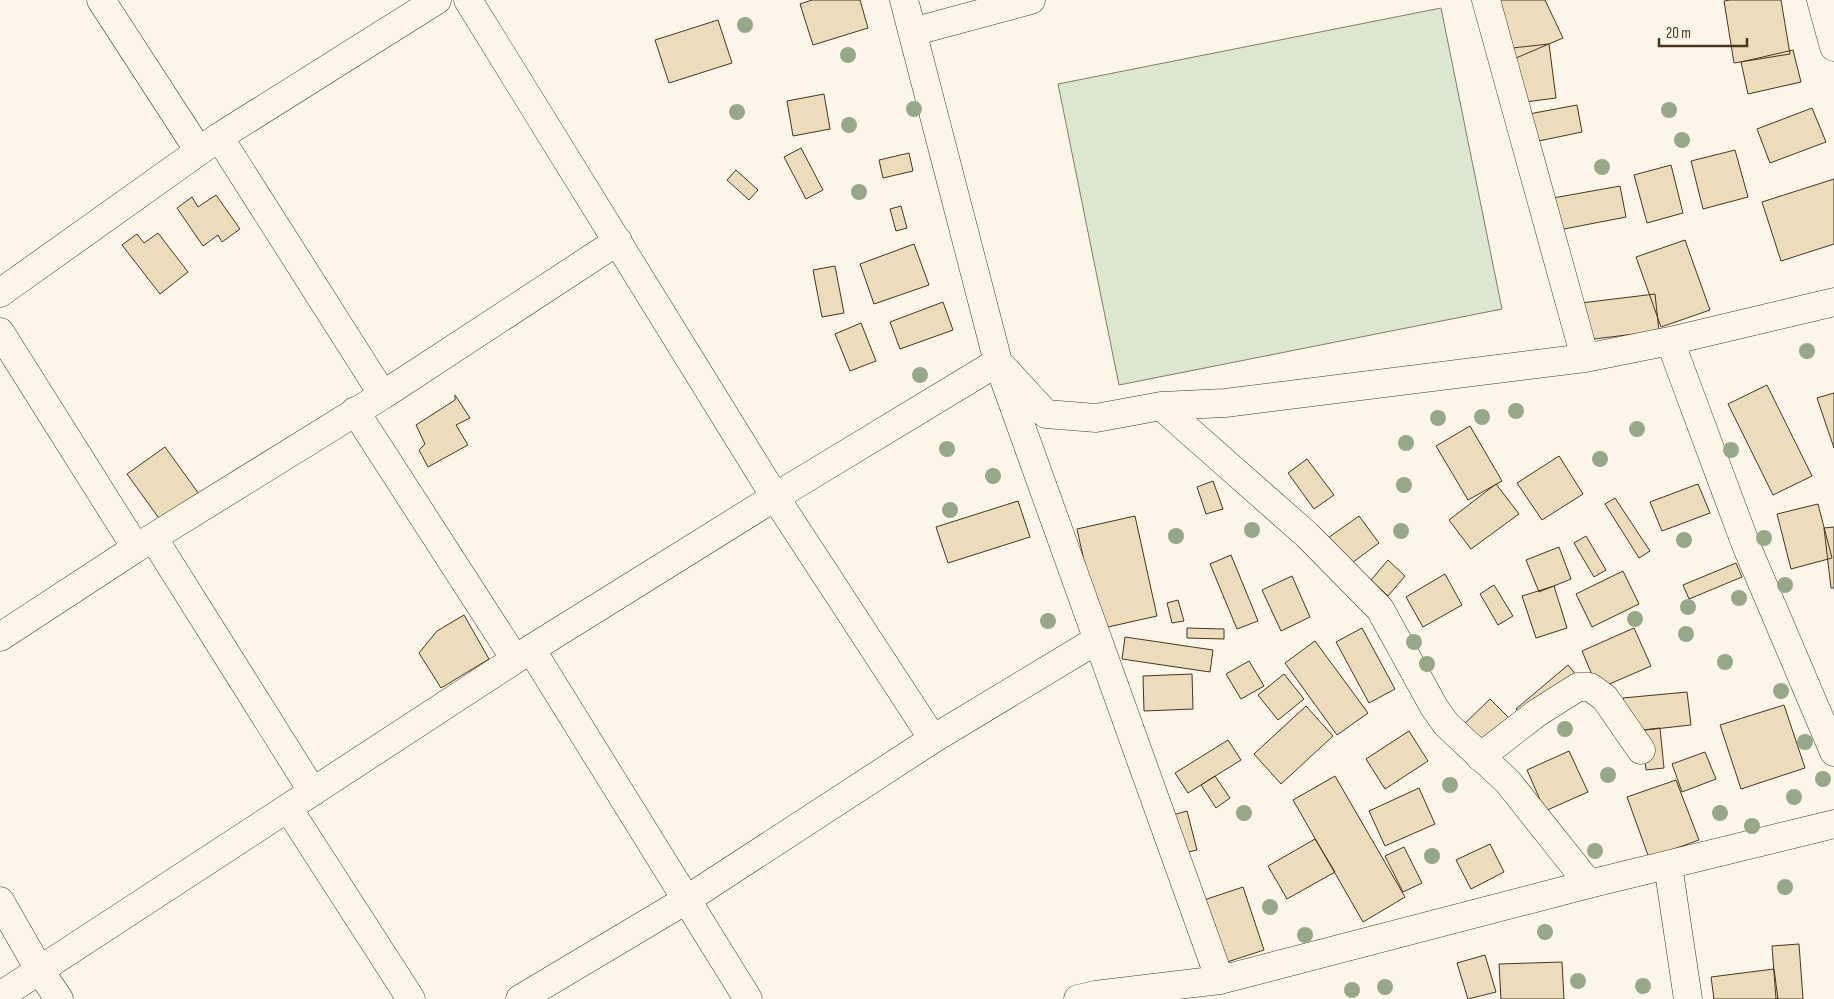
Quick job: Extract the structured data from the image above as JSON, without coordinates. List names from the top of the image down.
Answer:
{
  "scale_bar": "20 m"
}
